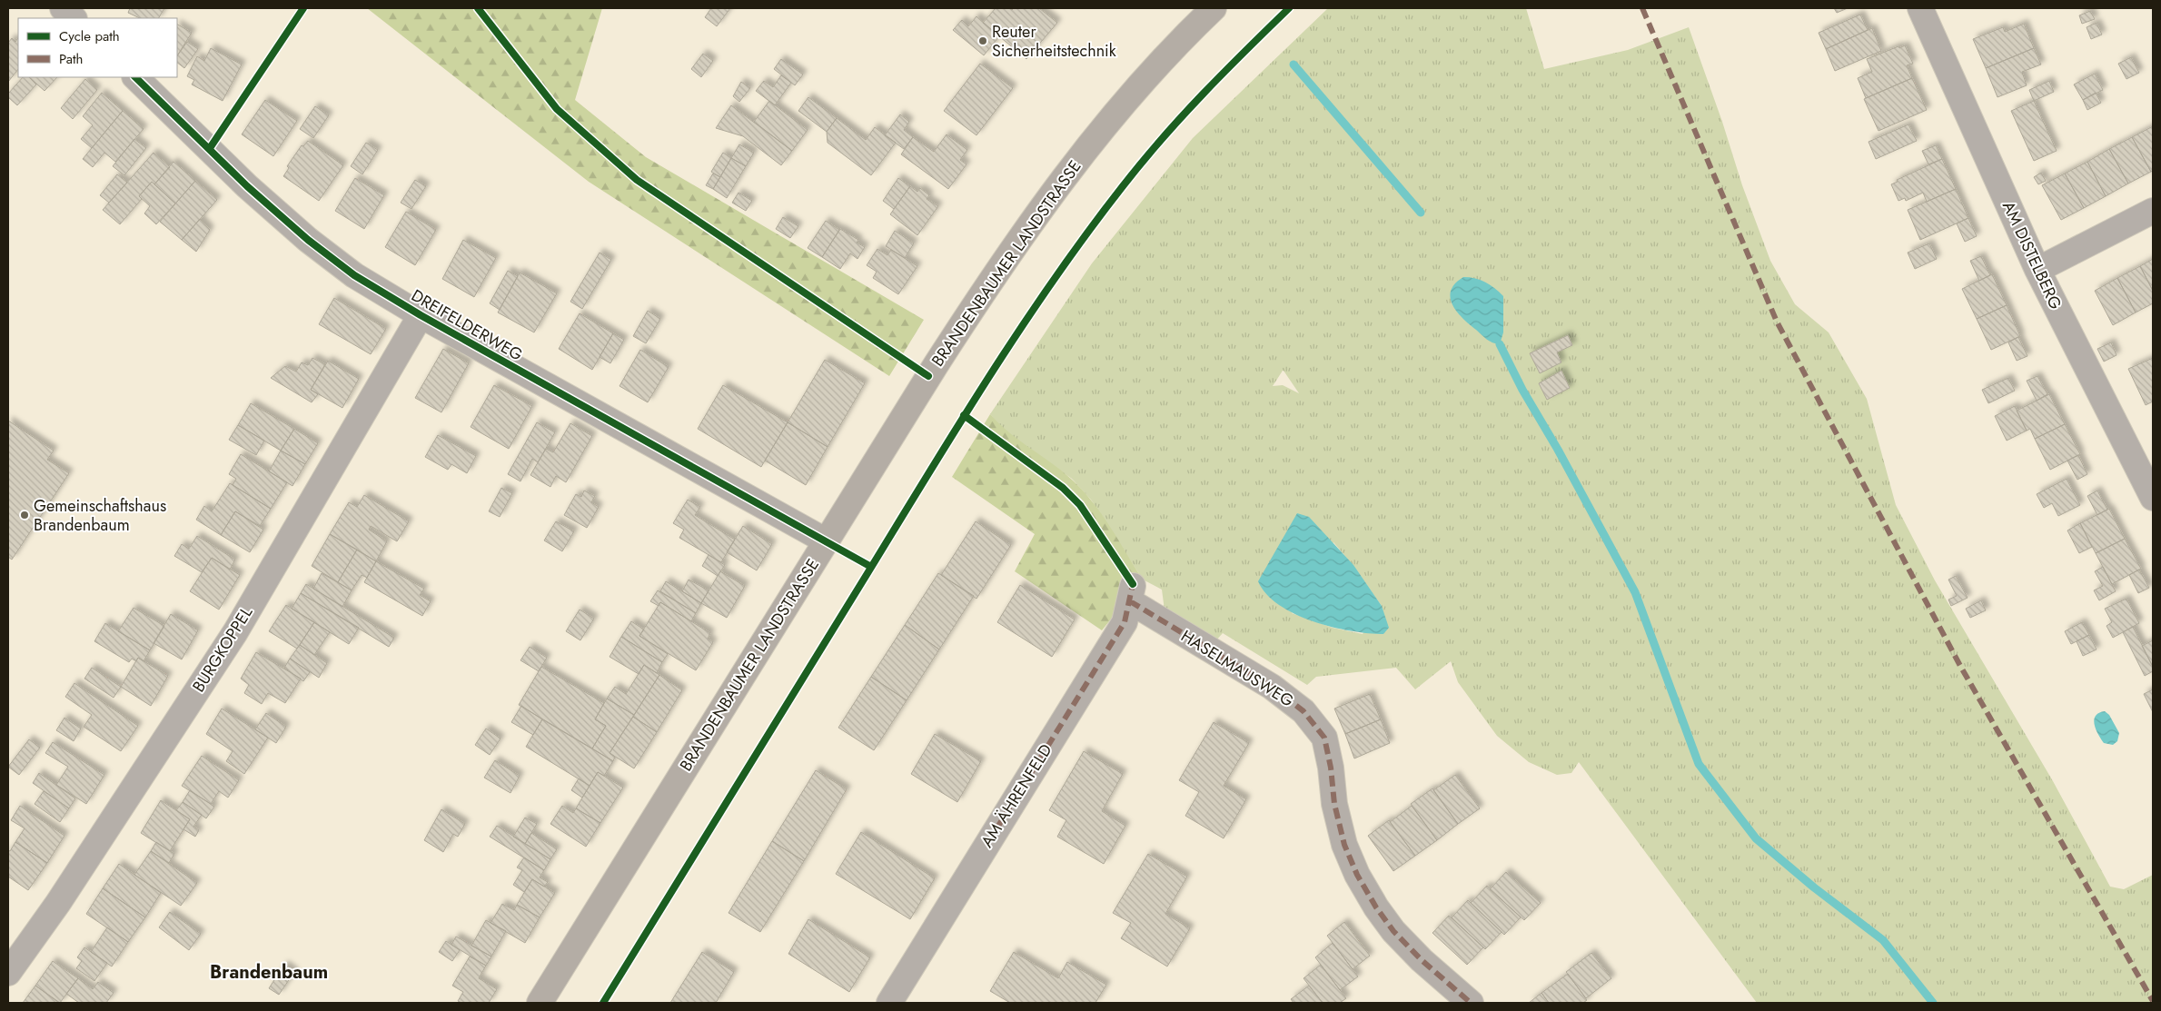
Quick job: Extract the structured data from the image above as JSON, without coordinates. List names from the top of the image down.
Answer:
{
  "streets": {
    "main road": ["BRANDENBAUMER LANDSTRASSE"],
    "street": [
      "AM DISTELBERG",
      "DREIFELDERWEG",
      "BURGKOPPEL",
      "HASELMAUSWEG",
      "AM ÄHRENFELD"
    ]
  },
  "crossings": [
    ["BRANDENBAUMER LANDSTRASSE", "DREIFELDERWEG"],
    ["DREIFELDERWEG", "BURGKOPPEL"],
    ["HASELMAUSWEG", "AM ÄHRENFELD"]
  ],
  "districts": ["Brandenbaum"],
  "places": ["Reuter Sicherheitstechnik", "Gemeinschaftshaus Brandenbaum"],
  "legend": ["Cycle path", "Path"]
}
